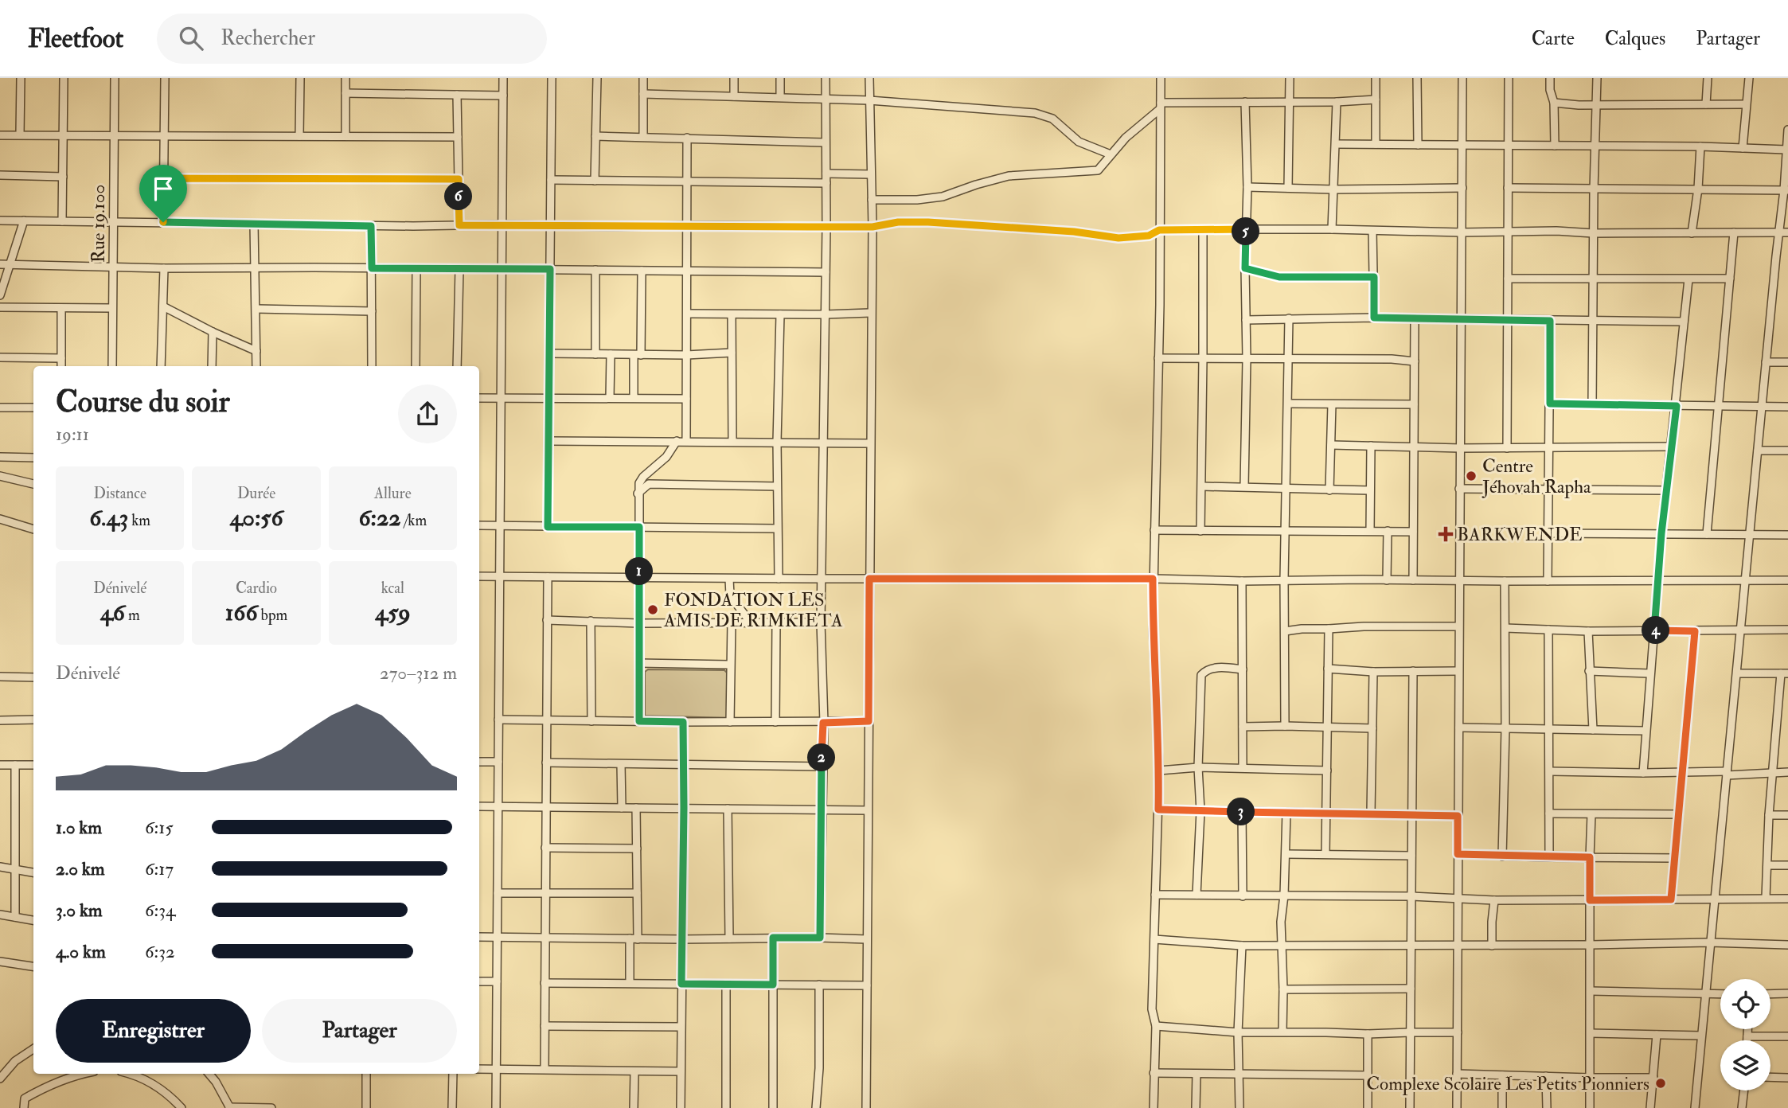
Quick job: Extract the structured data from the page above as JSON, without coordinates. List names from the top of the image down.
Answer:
{
  "streets": {
    "street": ["Rue 19.100"]
  },
  "places": {
    "other": ["Centre Jéhovah Rapha", "FONDATION LES AMIS DE RIMKIETA", "Complexe Scolaire Les Petits Pionniers"],
    "health": ["BARKWENDE"]
  },
  "page": {
    "header": "Fleetfoot",
    "search": "Rechercher",
    "nav": ["Carte", "Calques", "Partager"],
    "pins": [
      "6",
      "5",
      "1",
      "4",
      "2",
      "3"
    ],
    "heading": ["Course du soir", "19:11"],
    "stats": [
      ["Distance", "6.43 km"],
      ["Durée", "40:56"],
      ["Allure", "6:22 /km"],
      ["Dénivelé", "46 m"],
      ["Cardio", "166 bpm"],
      ["kcal", "459"]
    ],
    "chart": ["Dénivelé", "270–312 m"],
    "list": [
      {
        "name": "1.0 km",
        "note": "6:15"
      },
      {
        "name": "2.0 km",
        "note": "6:17"
      },
      {
        "name": "3.0 km",
        "note": "6:34"
      },
      {
        "name": "4.0 km",
        "note": "6:32"
      }
    ],
    "buttons": ["Enregistrer", "Partager"]
  }
}
